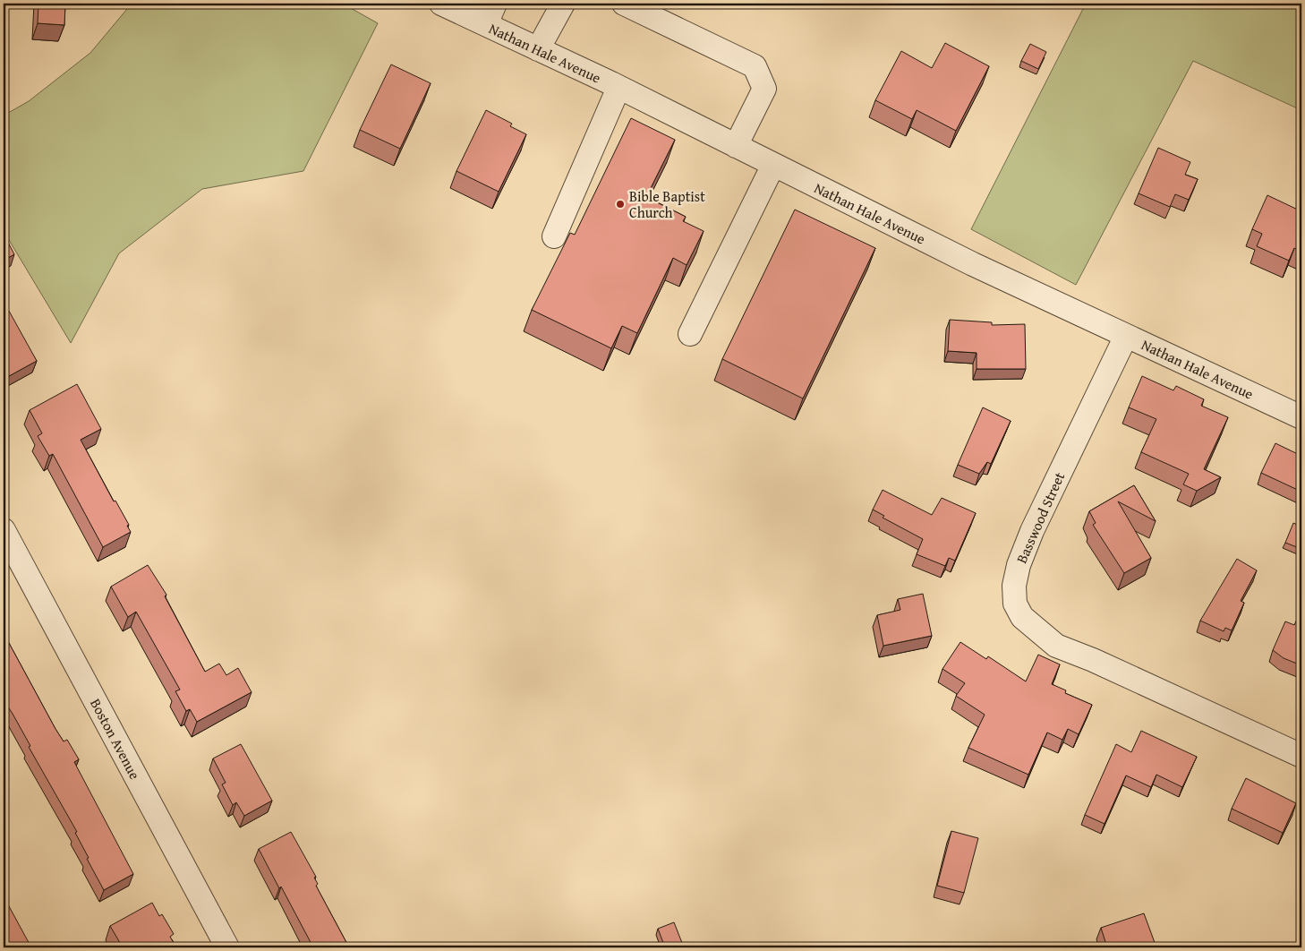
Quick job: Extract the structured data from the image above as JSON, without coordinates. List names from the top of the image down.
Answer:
{
  "streets": {
    "street": ["Nathan Hale Avenue", "Basswood Street", "Boston Avenue"]
  },
  "crossings": [
    ["Nathan Hale Avenue", "Basswood Street"]
  ],
  "places": ["Bible Baptist Church"]
}
